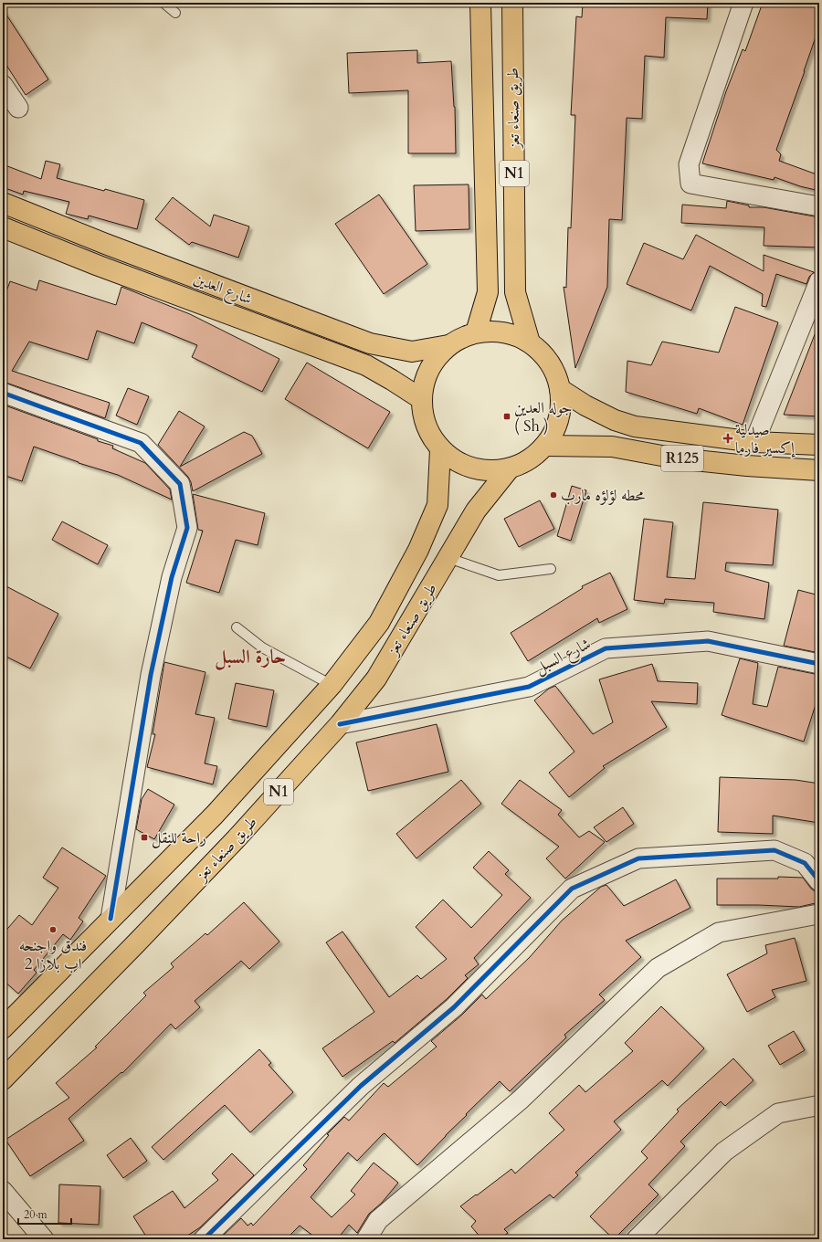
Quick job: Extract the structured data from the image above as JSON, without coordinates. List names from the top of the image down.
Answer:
{
  "streets": {
    "main road": [
      "طريق صنعاء تعز",
      "N1",
      "شارع العدين",
      "R125"
    ],
    "street": ["شارع السبل"]
  },
  "crossings": [
    ["طريق صنعاء تعز", "شارع السبل"]
  ],
  "districts": ["حارة السبل"],
  "places": {
    "transit": ["جوله العدين ( Sh )", "راحة للنقل"],
    "health": ["صيدلية إكسير فارما"],
    "other": ["محطه لؤلؤه مارب", "فندق واجنحه اب بلازا 2"]
  },
  "scale_bar": "20 m"
}
